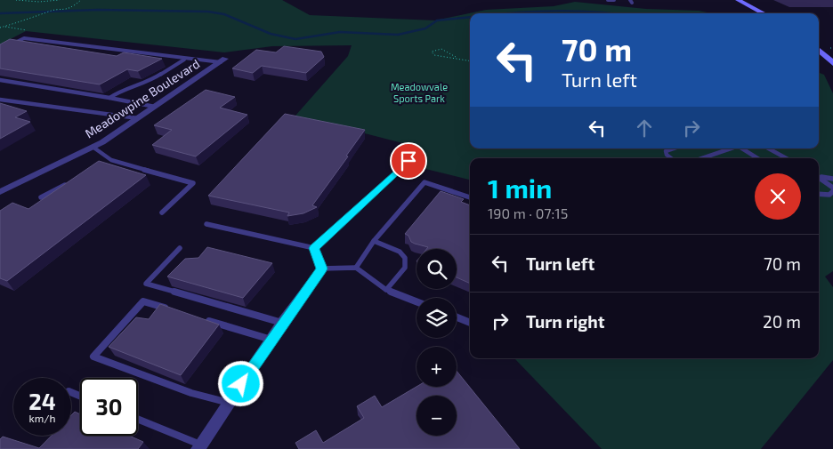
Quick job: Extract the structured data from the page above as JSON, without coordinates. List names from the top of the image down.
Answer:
{
  "streets": {
    "street": ["Meadowpine Boulevard"]
  },
  "parks": ["Meadowvale Sports Park"],
  "page": {
    "turn": ["70 m", "Turn left"],
    "heading": ["1 min", "190 m · 07:15"],
    "list": [
      {
        "name": "Turn left",
        "value": "70 m"
      },
      {
        "name": "Turn right",
        "value": "20 m"
      }
    ],
    "map_buttons": ["+", "−"],
    "speed": "24 km/h",
    "limit": "30"
  }
}
